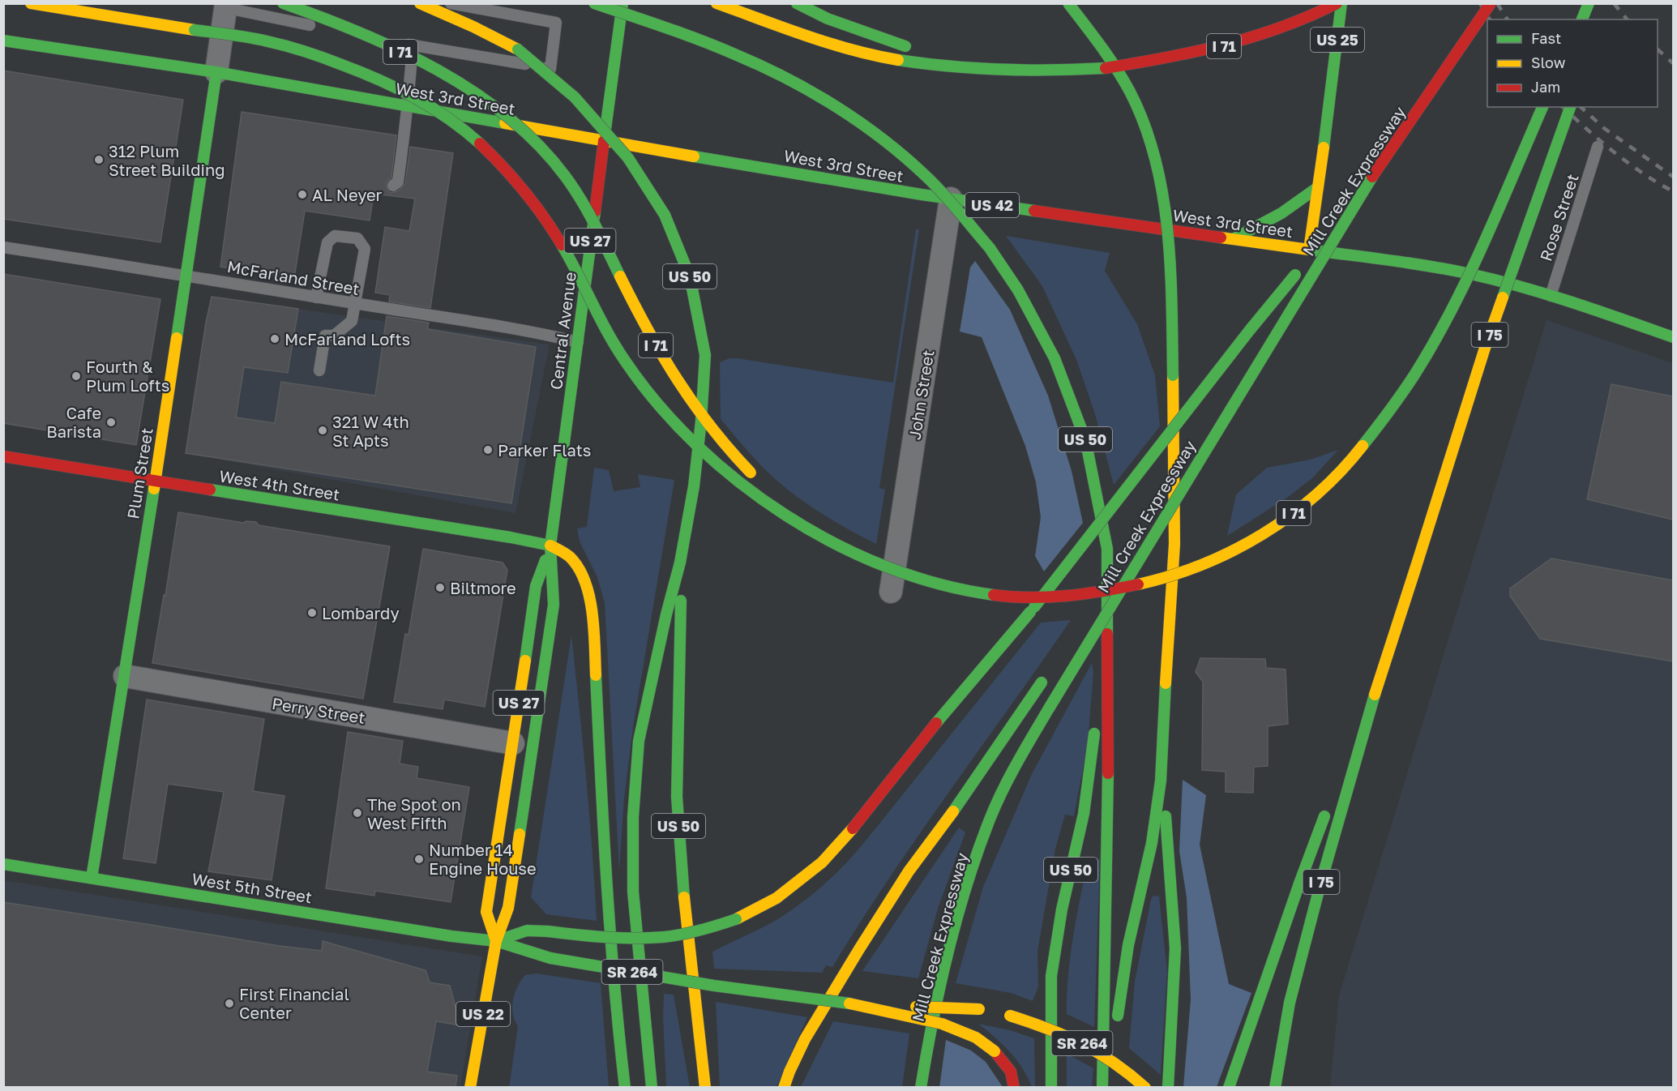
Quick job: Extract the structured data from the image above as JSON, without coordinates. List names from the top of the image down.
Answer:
{
  "streets": {
    "main road": [
      "US 25",
      "I 71",
      "West 3rd Street",
      "Mill Creek Expressway",
      "US 42",
      "US 27",
      "US 50",
      "Central Avenue",
      "I 75",
      "Plum Street",
      "West 4th Street",
      "West 5th Street",
      "SR 264",
      "US 22"
    ],
    "street": ["John Street", "Perry Street"],
    "lane": ["Rose Street", "McFarland Street"]
  },
  "crossings": [
    ["US 25", "West 3rd Street"],
    ["West 3rd Street", "Rose Street"],
    ["West 3rd Street", "Central Avenue"],
    ["West 3rd Street", "John Street"],
    ["West 3rd Street", "Plum Street"],
    ["McFarland Street", "Central Avenue"],
    ["McFarland Street", "Plum Street"],
    ["Central Avenue", "West 4th Street"],
    ["Central Avenue", "Perry Street"],
    ["Central Avenue", "West 5th Street"],
    ["Central Avenue", "SR 264"],
    ["Plum Street", "West 4th Street"],
    ["Plum Street", "Perry Street"],
    ["Plum Street", "West 5th Street"],
    ["West 5th Street", "SR 264"]
  ],
  "places": [
    "312 Plum Street Building",
    "AL Neyer",
    "McFarland Lofts",
    "Fourth & Plum Lofts",
    "Cafe Barista",
    "321 W 4th St Apts",
    "Parker Flats",
    "Biltmore",
    "Lombardy",
    "The Spot on West Fifth",
    "Number 14 Engine House",
    "First Financial Center"
  ],
  "legend": ["Fast", "Slow", "Jam"]
}
